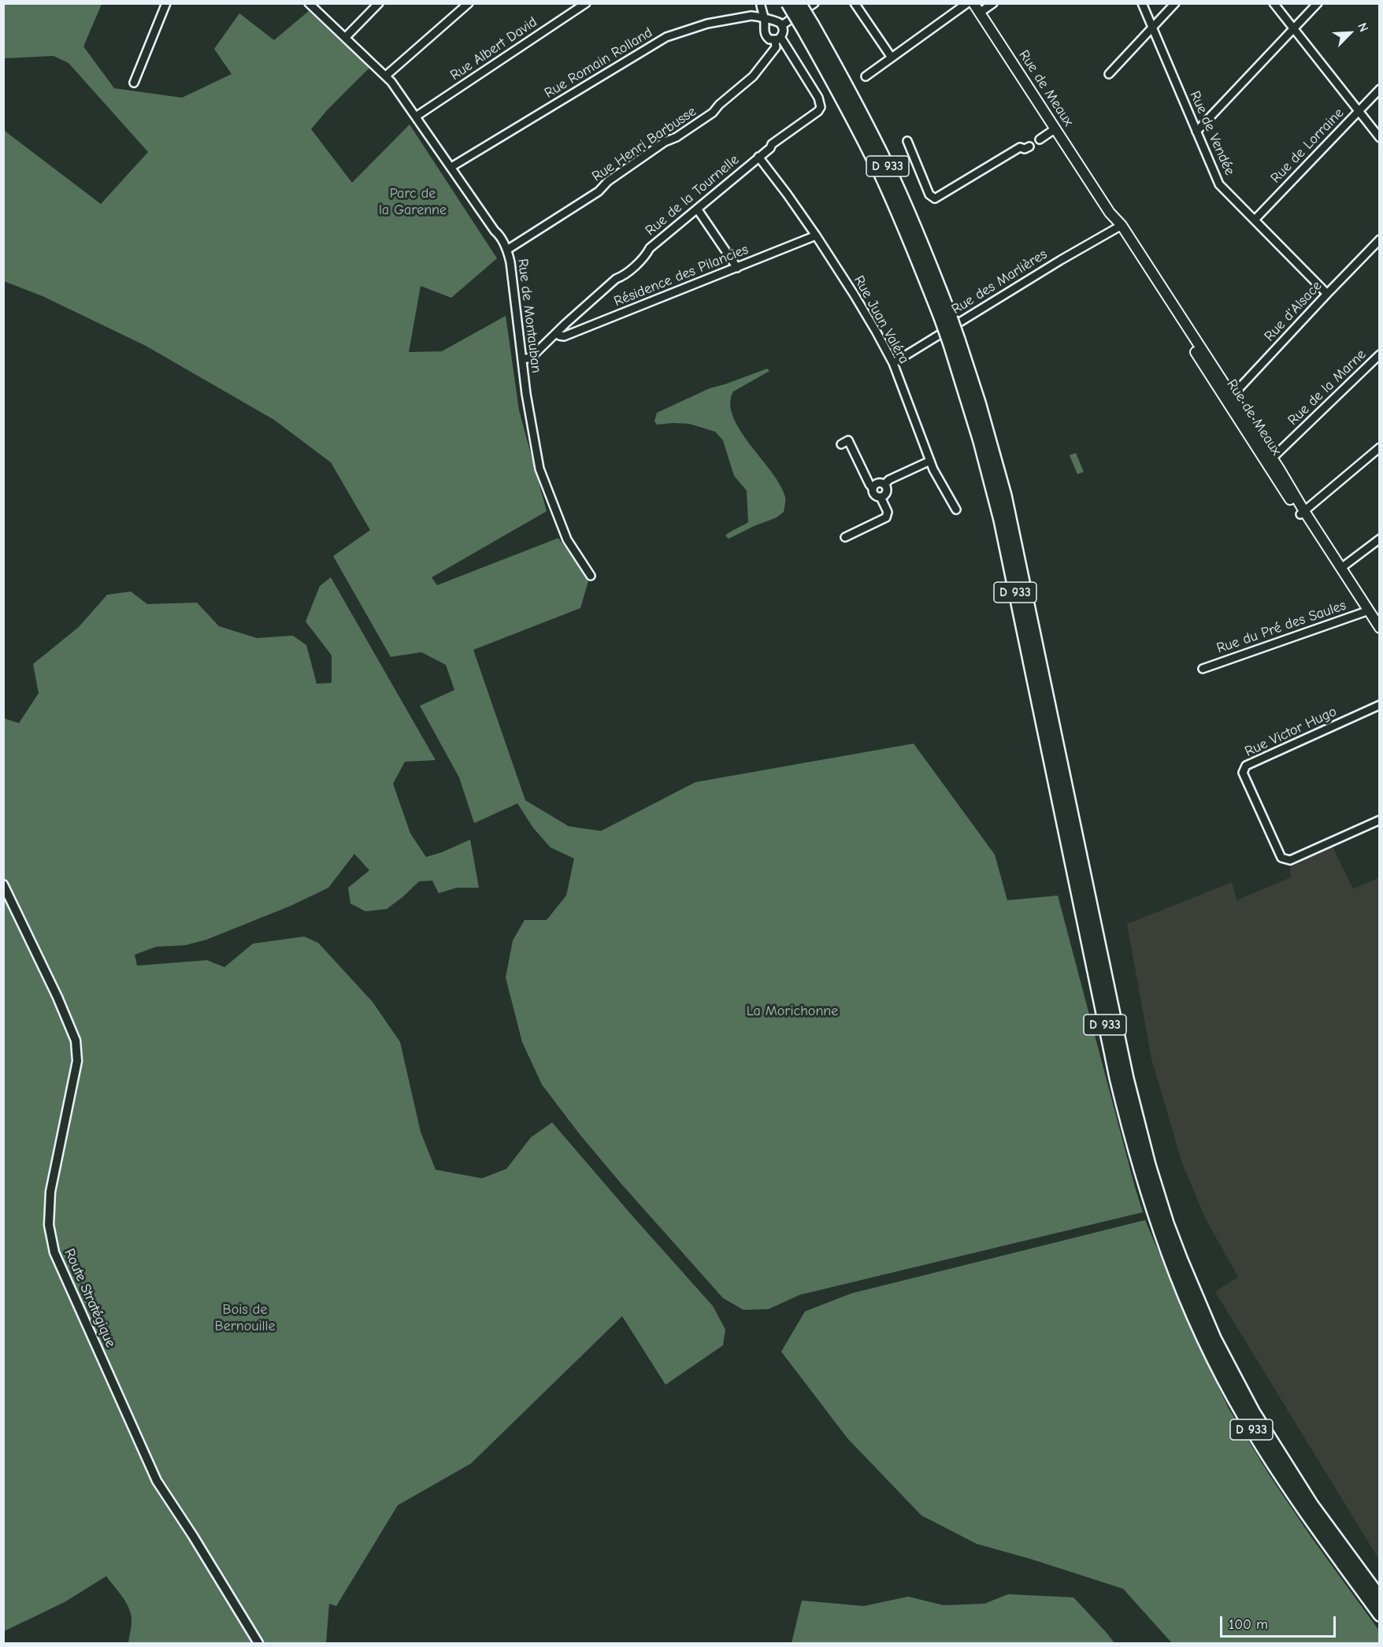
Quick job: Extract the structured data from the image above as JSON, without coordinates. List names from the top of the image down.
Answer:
{
  "streets": {
    "highway": ["D 933"],
    "main road": ["Rue de Meaux"],
    "street": [
      "Rue Albert David",
      "Rue Romain Rolland",
      "Rue de Vendée",
      "Rue Henri Barbusse",
      "Rue de Lorraine",
      "Rue de la Tournelle",
      "Résidence des Pilancies",
      "Rue des Marlières",
      "Rue d'Alsace",
      "Rue de Montauban",
      "Rue Juan Valéra",
      "Rue de la Marne",
      "Rue du Pré des Saules",
      "Rue Victor Hugo",
      "Route Stratégique"
    ]
  },
  "crossings": [
    ["Rue Albert David", "Rue de Montauban"],
    ["Rue Romain Rolland", "Rue Henri Barbusse"],
    ["Rue Romain Rolland", "Rue de la Tournelle"],
    ["Rue Romain Rolland", "Rue de Montauban"],
    ["Rue de Meaux", "Rue des Marlières"],
    ["Rue de Meaux", "Rue d'Alsace"],
    ["Rue de Meaux", "Rue de la Marne"],
    ["Rue de Meaux", "Rue du Pré des Saules"],
    ["Rue de Vendée", "Rue de Lorraine"],
    ["Rue de Vendée", "Rue d'Alsace"],
    ["Rue Henri Barbusse", "Rue de la Tournelle"],
    ["Rue Henri Barbusse", "Rue de Montauban"],
    ["Rue de la Tournelle", "Résidence des Pilancies"],
    ["Rue de la Tournelle", "Rue de Montauban"],
    ["Rue de la Tournelle", "Rue Juan Valéra"],
    ["Résidence des Pilancies", "Rue Juan Valéra"],
    ["Rue des Marlières", "Rue Juan Valéra"]
  ],
  "parks": ["Parc de la Garenne", "La Morichonne", "Bois de Bernouille"],
  "scale_bar": "100 m",
  "north": "top right"
}
